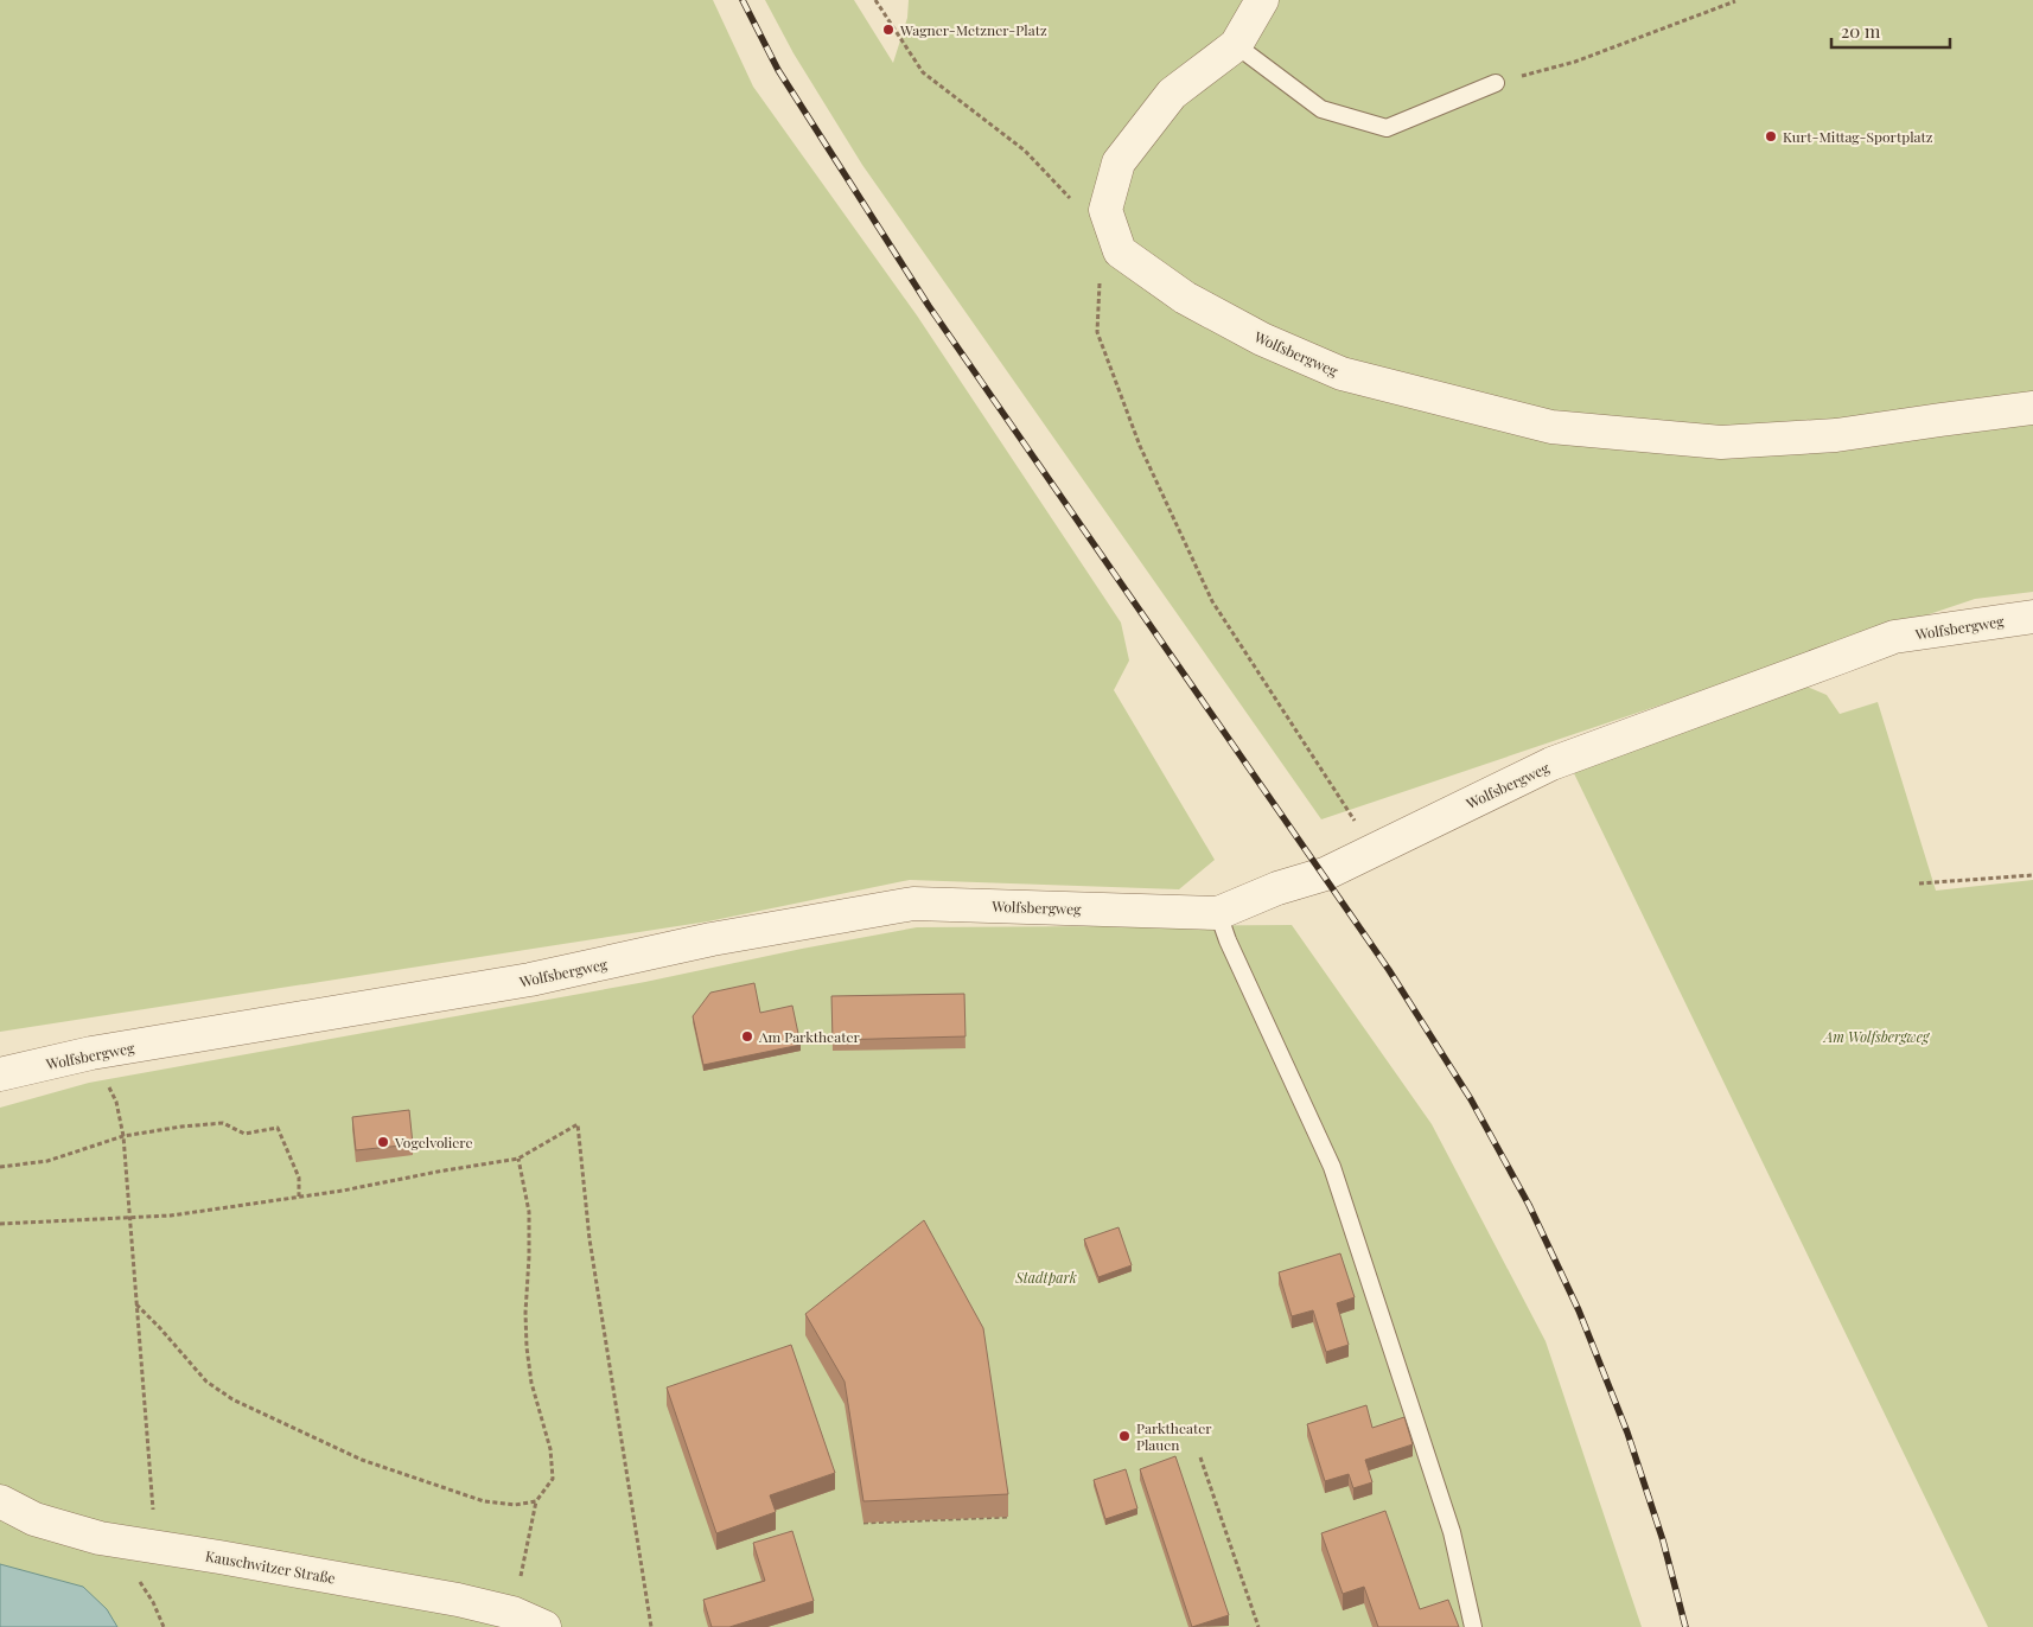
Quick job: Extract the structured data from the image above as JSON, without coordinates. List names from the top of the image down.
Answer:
{
  "streets": {
    "street": ["Wolfsbergweg", "Kauschwitzer Straße"]
  },
  "parks": ["Am Wolfsbergweg", "Stadtpark"],
  "places": [
    "Wagner-Metzner-Platz",
    "Kurt-Mittag-Sportplatz",
    "Am Parktheater",
    "Vogelvoliere",
    "Parktheater Plauen"
  ],
  "scale_bar": "20 m"
}
